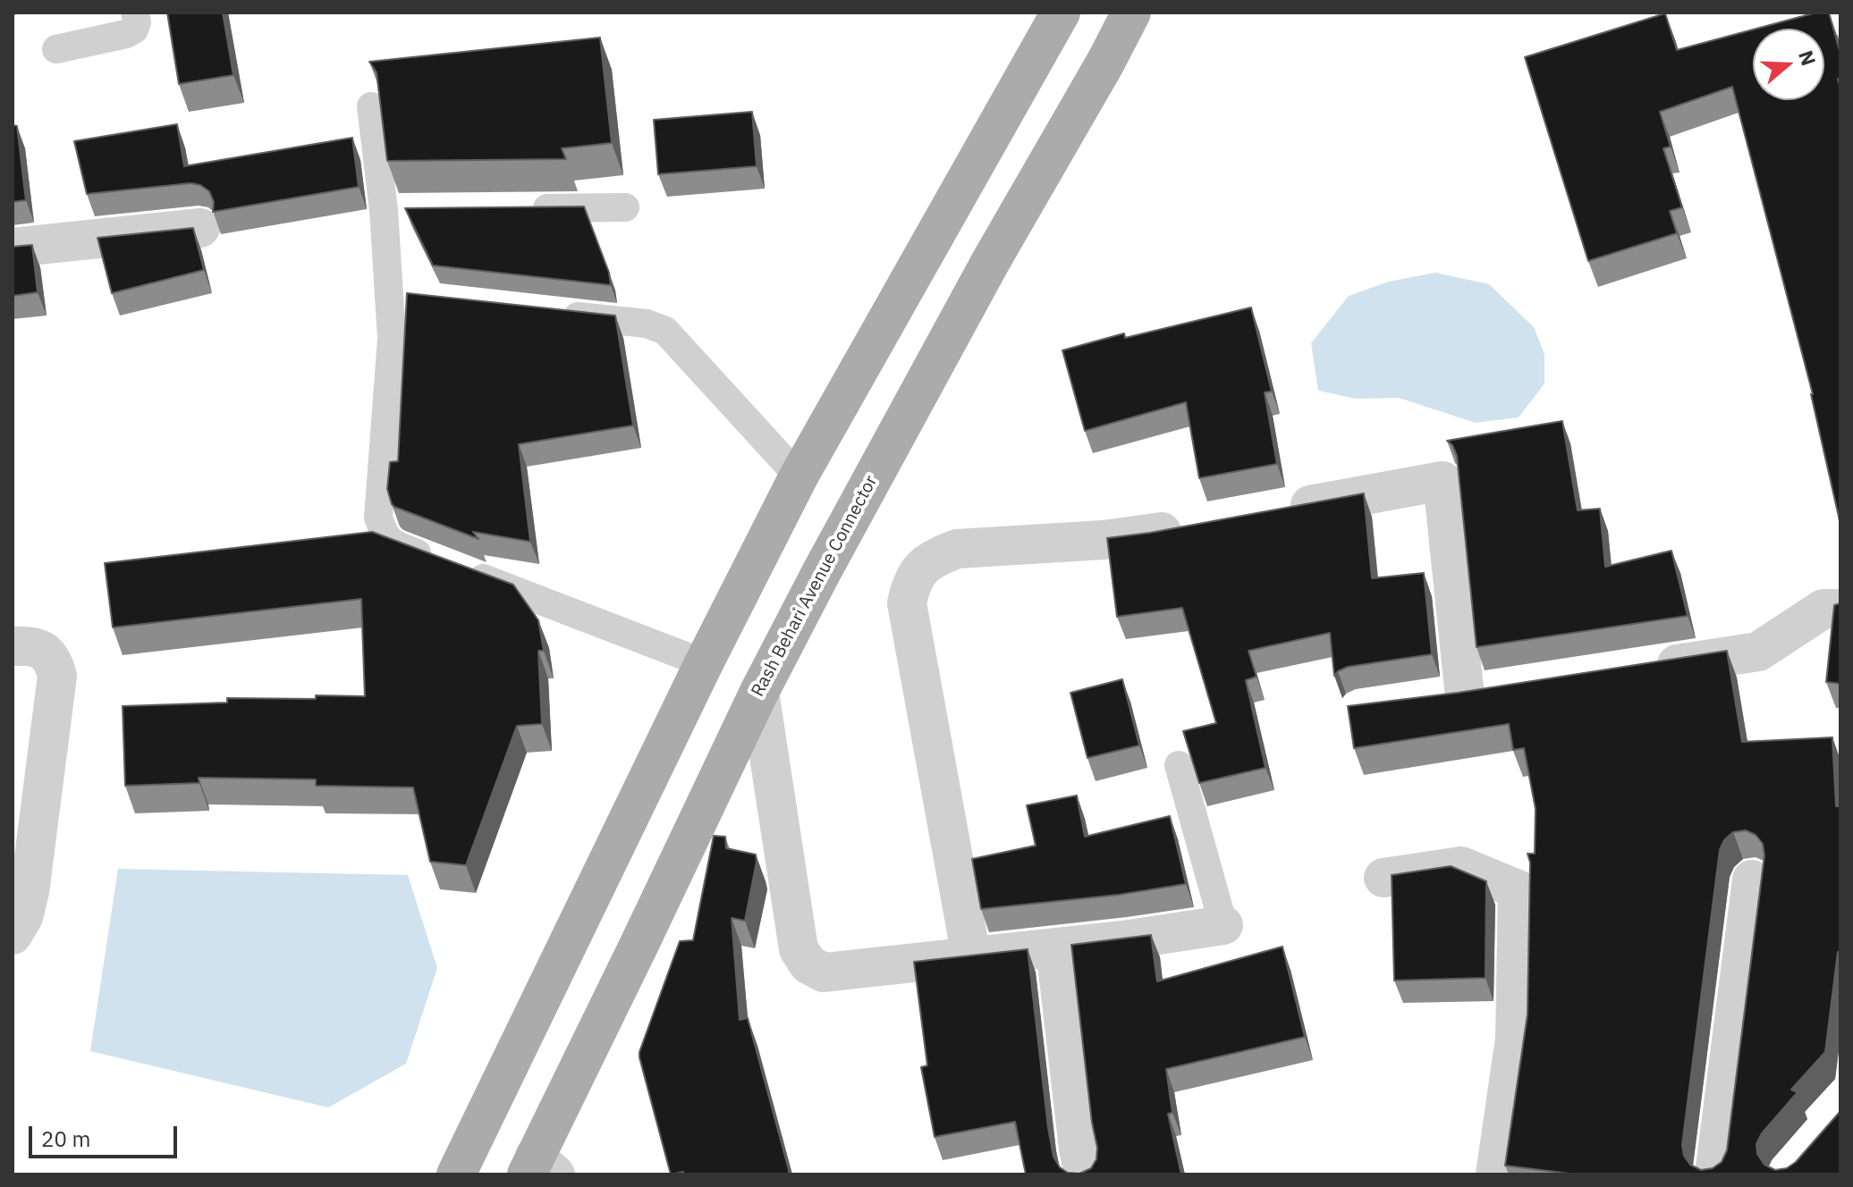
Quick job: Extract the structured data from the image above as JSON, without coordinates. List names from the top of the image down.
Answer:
{
  "streets": {
    "main road": ["Rash Behari Avenue Connector"]
  },
  "scale_bar": "20 m",
  "north": "right"
}
